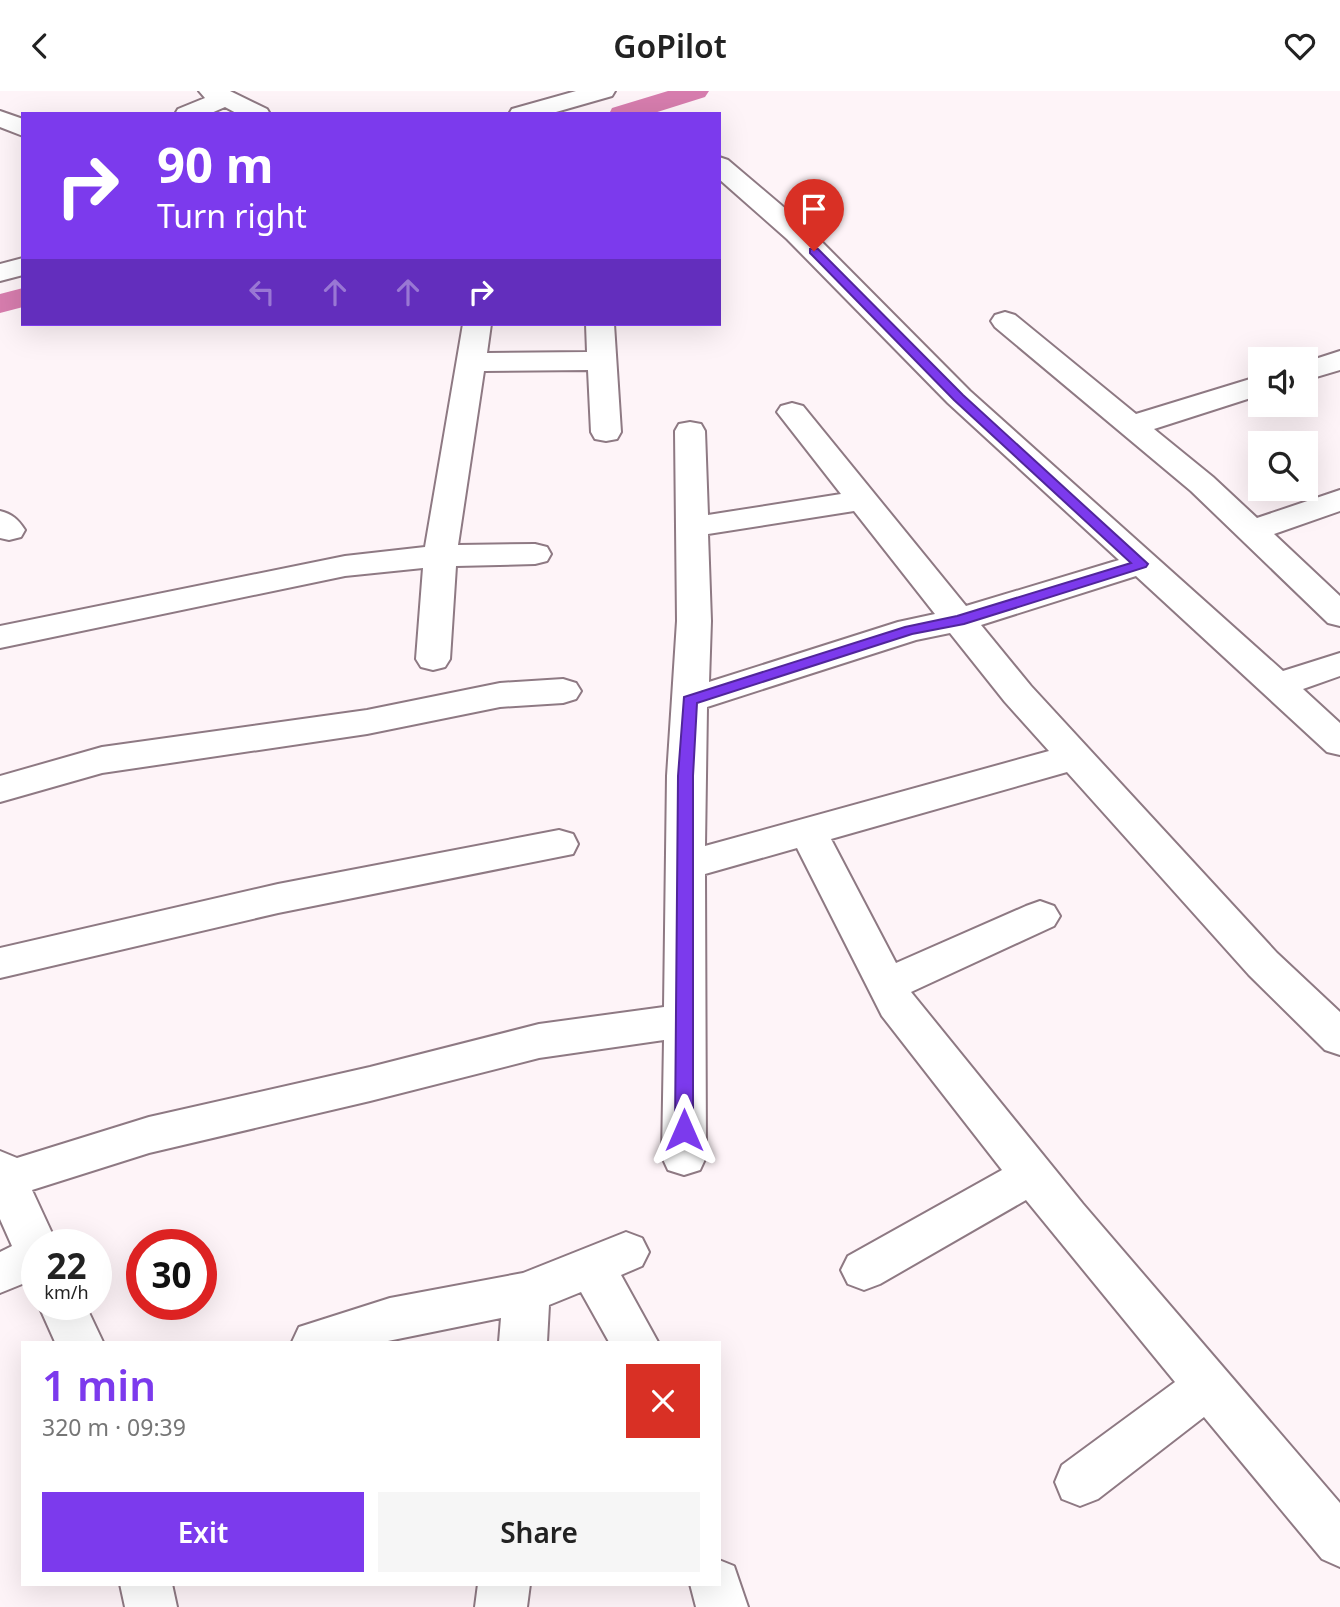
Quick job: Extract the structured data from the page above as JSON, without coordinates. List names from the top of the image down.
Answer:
{
  "page": {
    "header": "GoPilot",
    "turn": ["90 m", "Turn right"],
    "speed": "22 km/h",
    "limit": "30",
    "heading": ["1 min", "320 m · 09:39"],
    "buttons": ["Exit", "Share"]
  }
}
